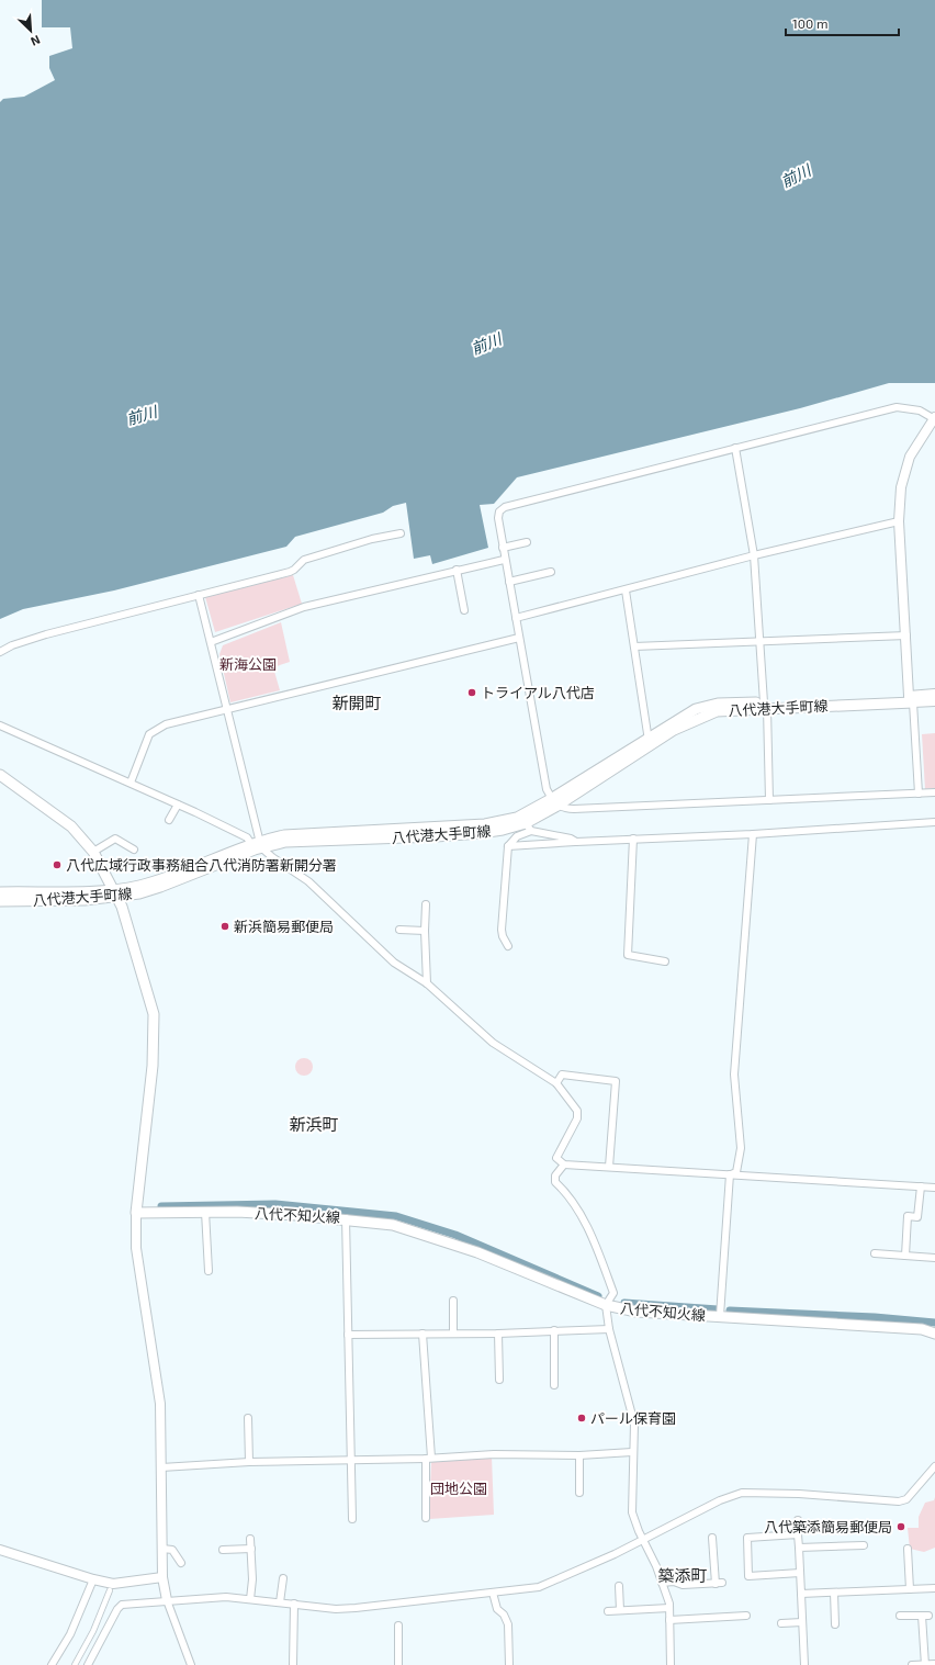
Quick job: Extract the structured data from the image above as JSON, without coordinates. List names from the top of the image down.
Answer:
{
  "streets": {
    "main road": ["八代港大手町線", "八代不知火線"]
  },
  "districts": ["新開町", "新浜町", "築添町"],
  "water": ["前川"],
  "parks": ["新海公園", "団地公園"],
  "places": [
    "トライアル八代店",
    "八代広域行政事務組合八代消防署新開分署",
    "新浜簡易郵便局",
    "パール保育園",
    "八代築添簡易郵便局"
  ],
  "scale_bar": "100 m",
  "north": "bottom right"
}
